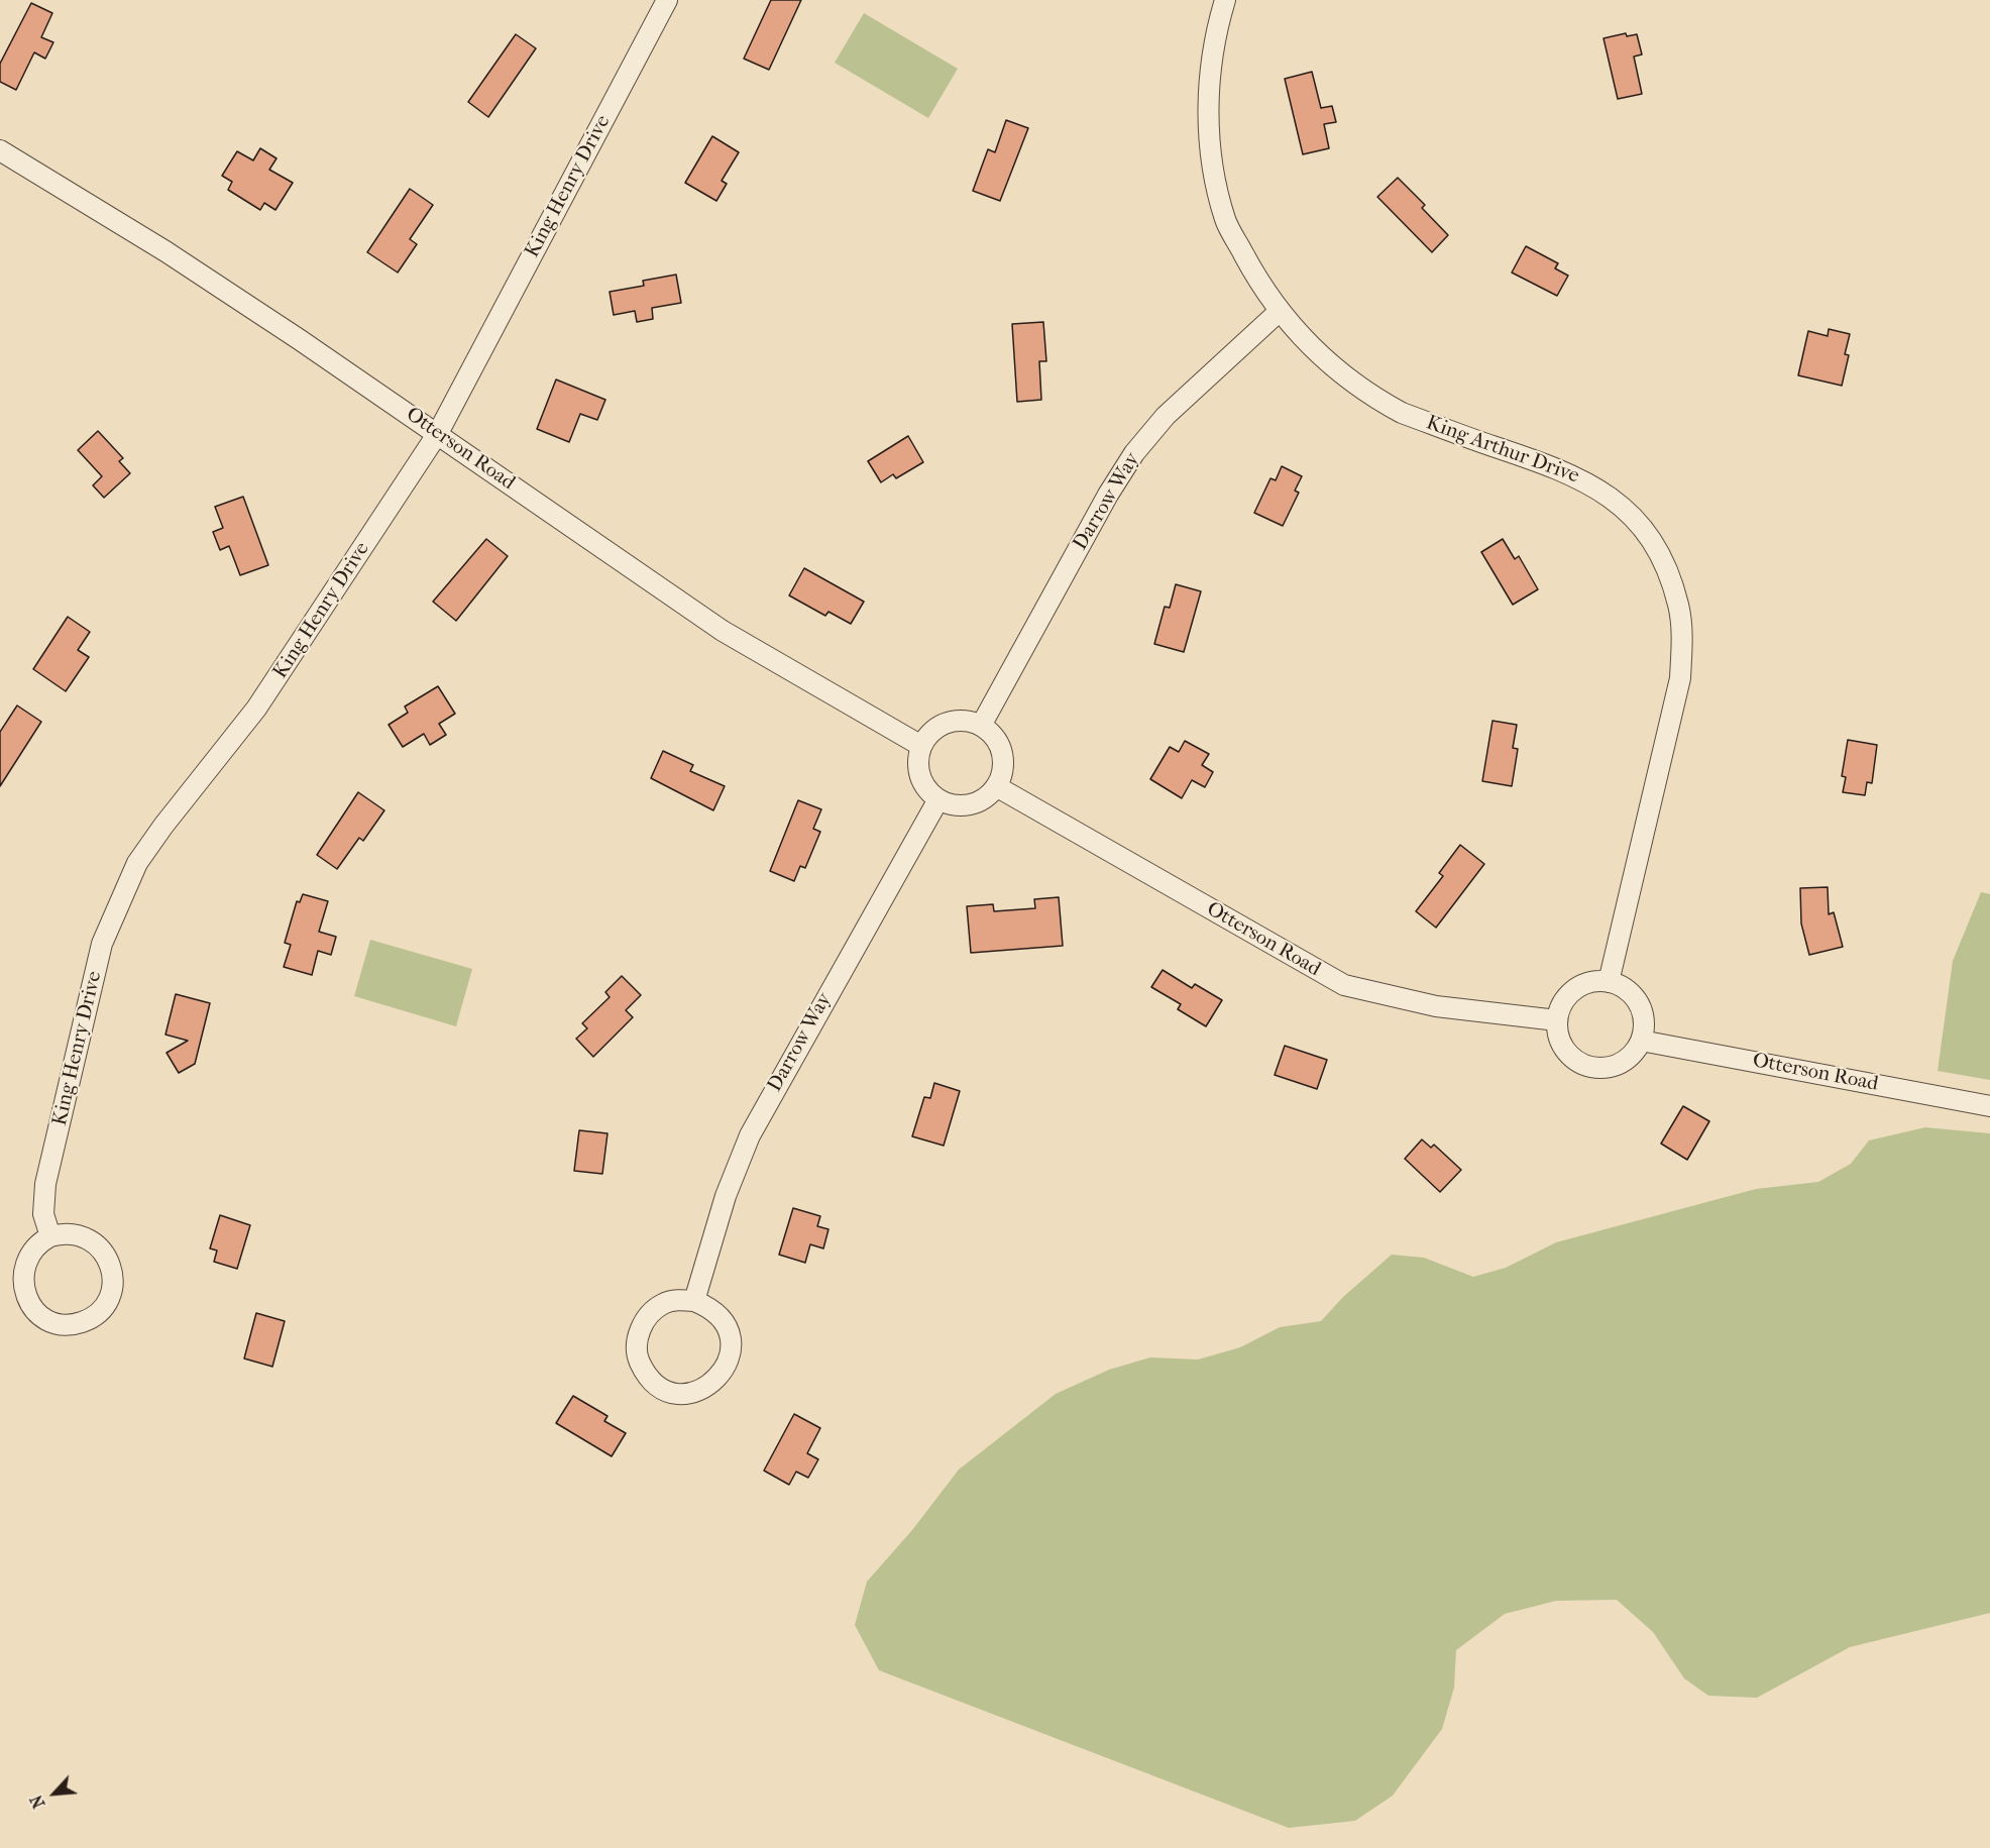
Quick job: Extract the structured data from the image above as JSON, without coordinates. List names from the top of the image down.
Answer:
{
  "streets": {
    "street": [
      "King Henry Drive",
      "Otterson Road",
      "King Arthur Drive",
      "Darrow Way"
    ]
  },
  "crossings": [
    ["King Henry Drive", "Otterson Road"],
    ["Otterson Road", "King Arthur Drive"],
    ["Otterson Road", "Darrow Way"],
    ["King Arthur Drive", "Darrow Way"]
  ],
  "north": "bottom left"
}
